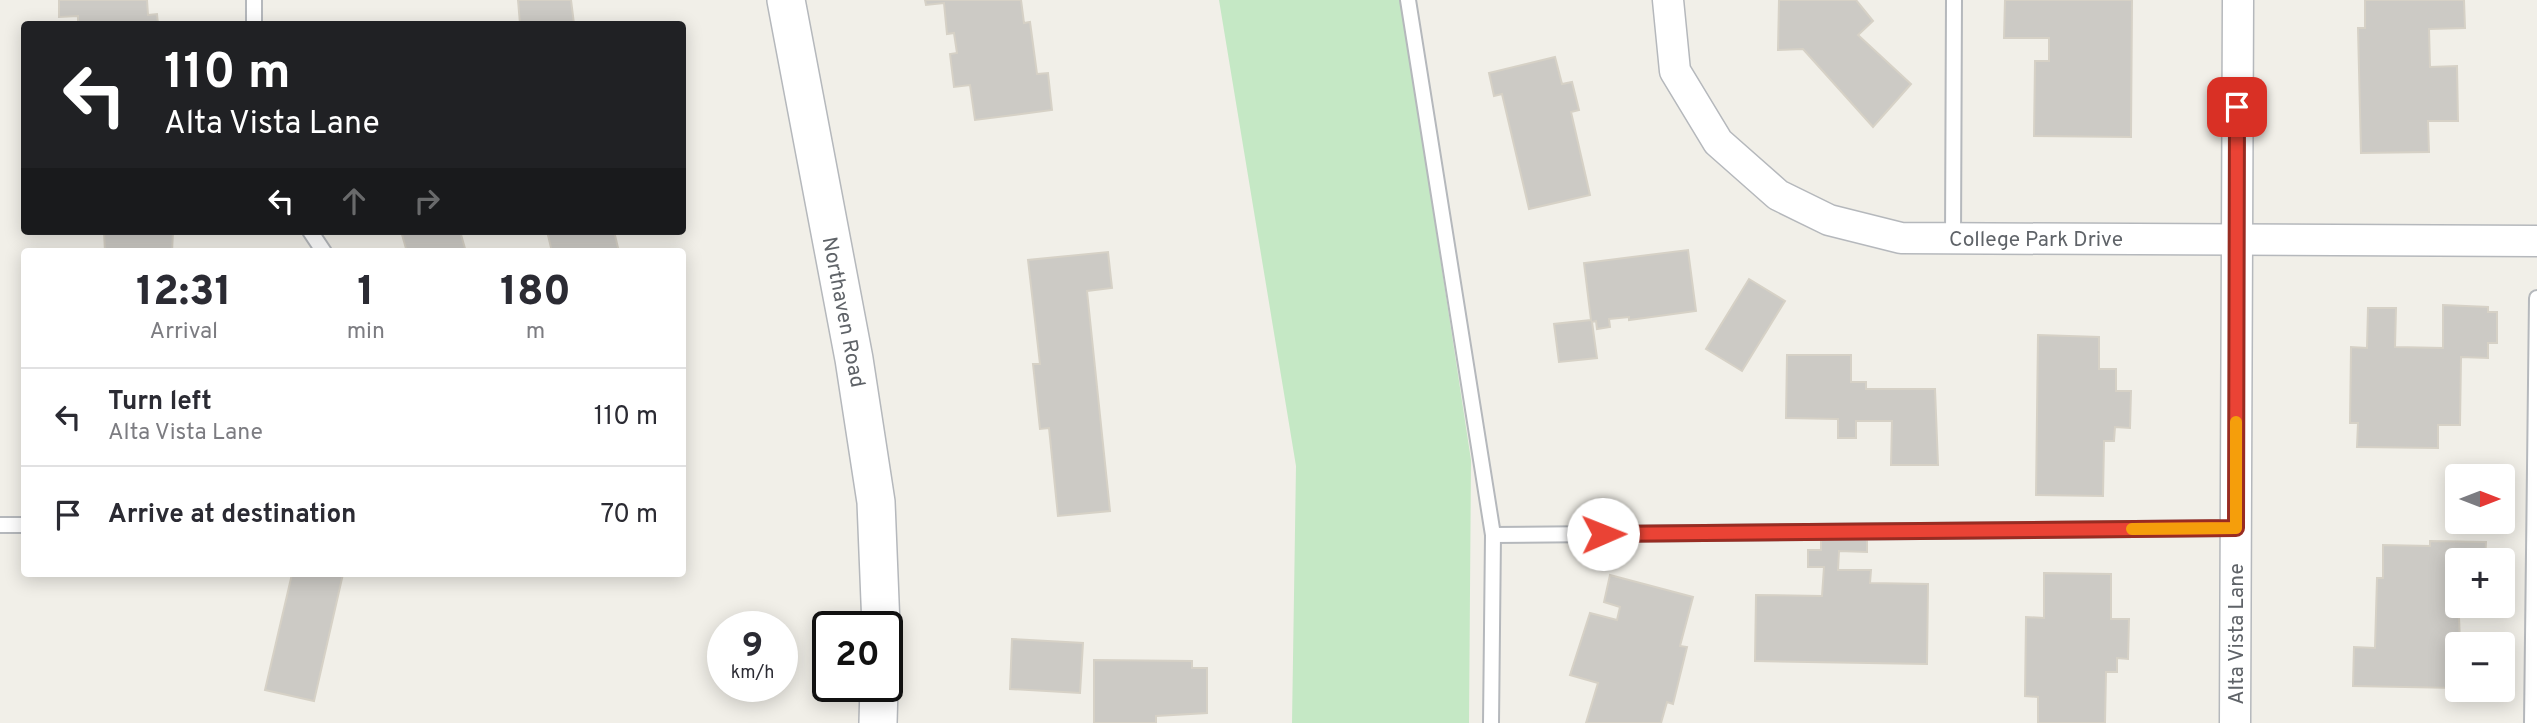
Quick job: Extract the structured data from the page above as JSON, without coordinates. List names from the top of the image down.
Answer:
{
  "streets": {
    "street": ["College Park Drive", "Northaven Road", "Alta Vista Lane"]
  },
  "crossings": [
    ["College Park Drive", "Alta Vista Lane"]
  ],
  "north": "right",
  "page": {
    "turn": ["110 m", "Alta Vista Lane"],
    "eta": [
      "12:31",
      "Arrival",
      "1",
      "min",
      "180",
      "m"
    ],
    "list": [
      {
        "name": "Turn left",
        "note": "Alta Vista Lane",
        "value": "110 m"
      },
      {
        "name": "Arrive at destination",
        "value": "70 m"
      }
    ],
    "map_buttons": ["+", "−"],
    "speed": "9 km/h",
    "limit": "20"
  }
}
